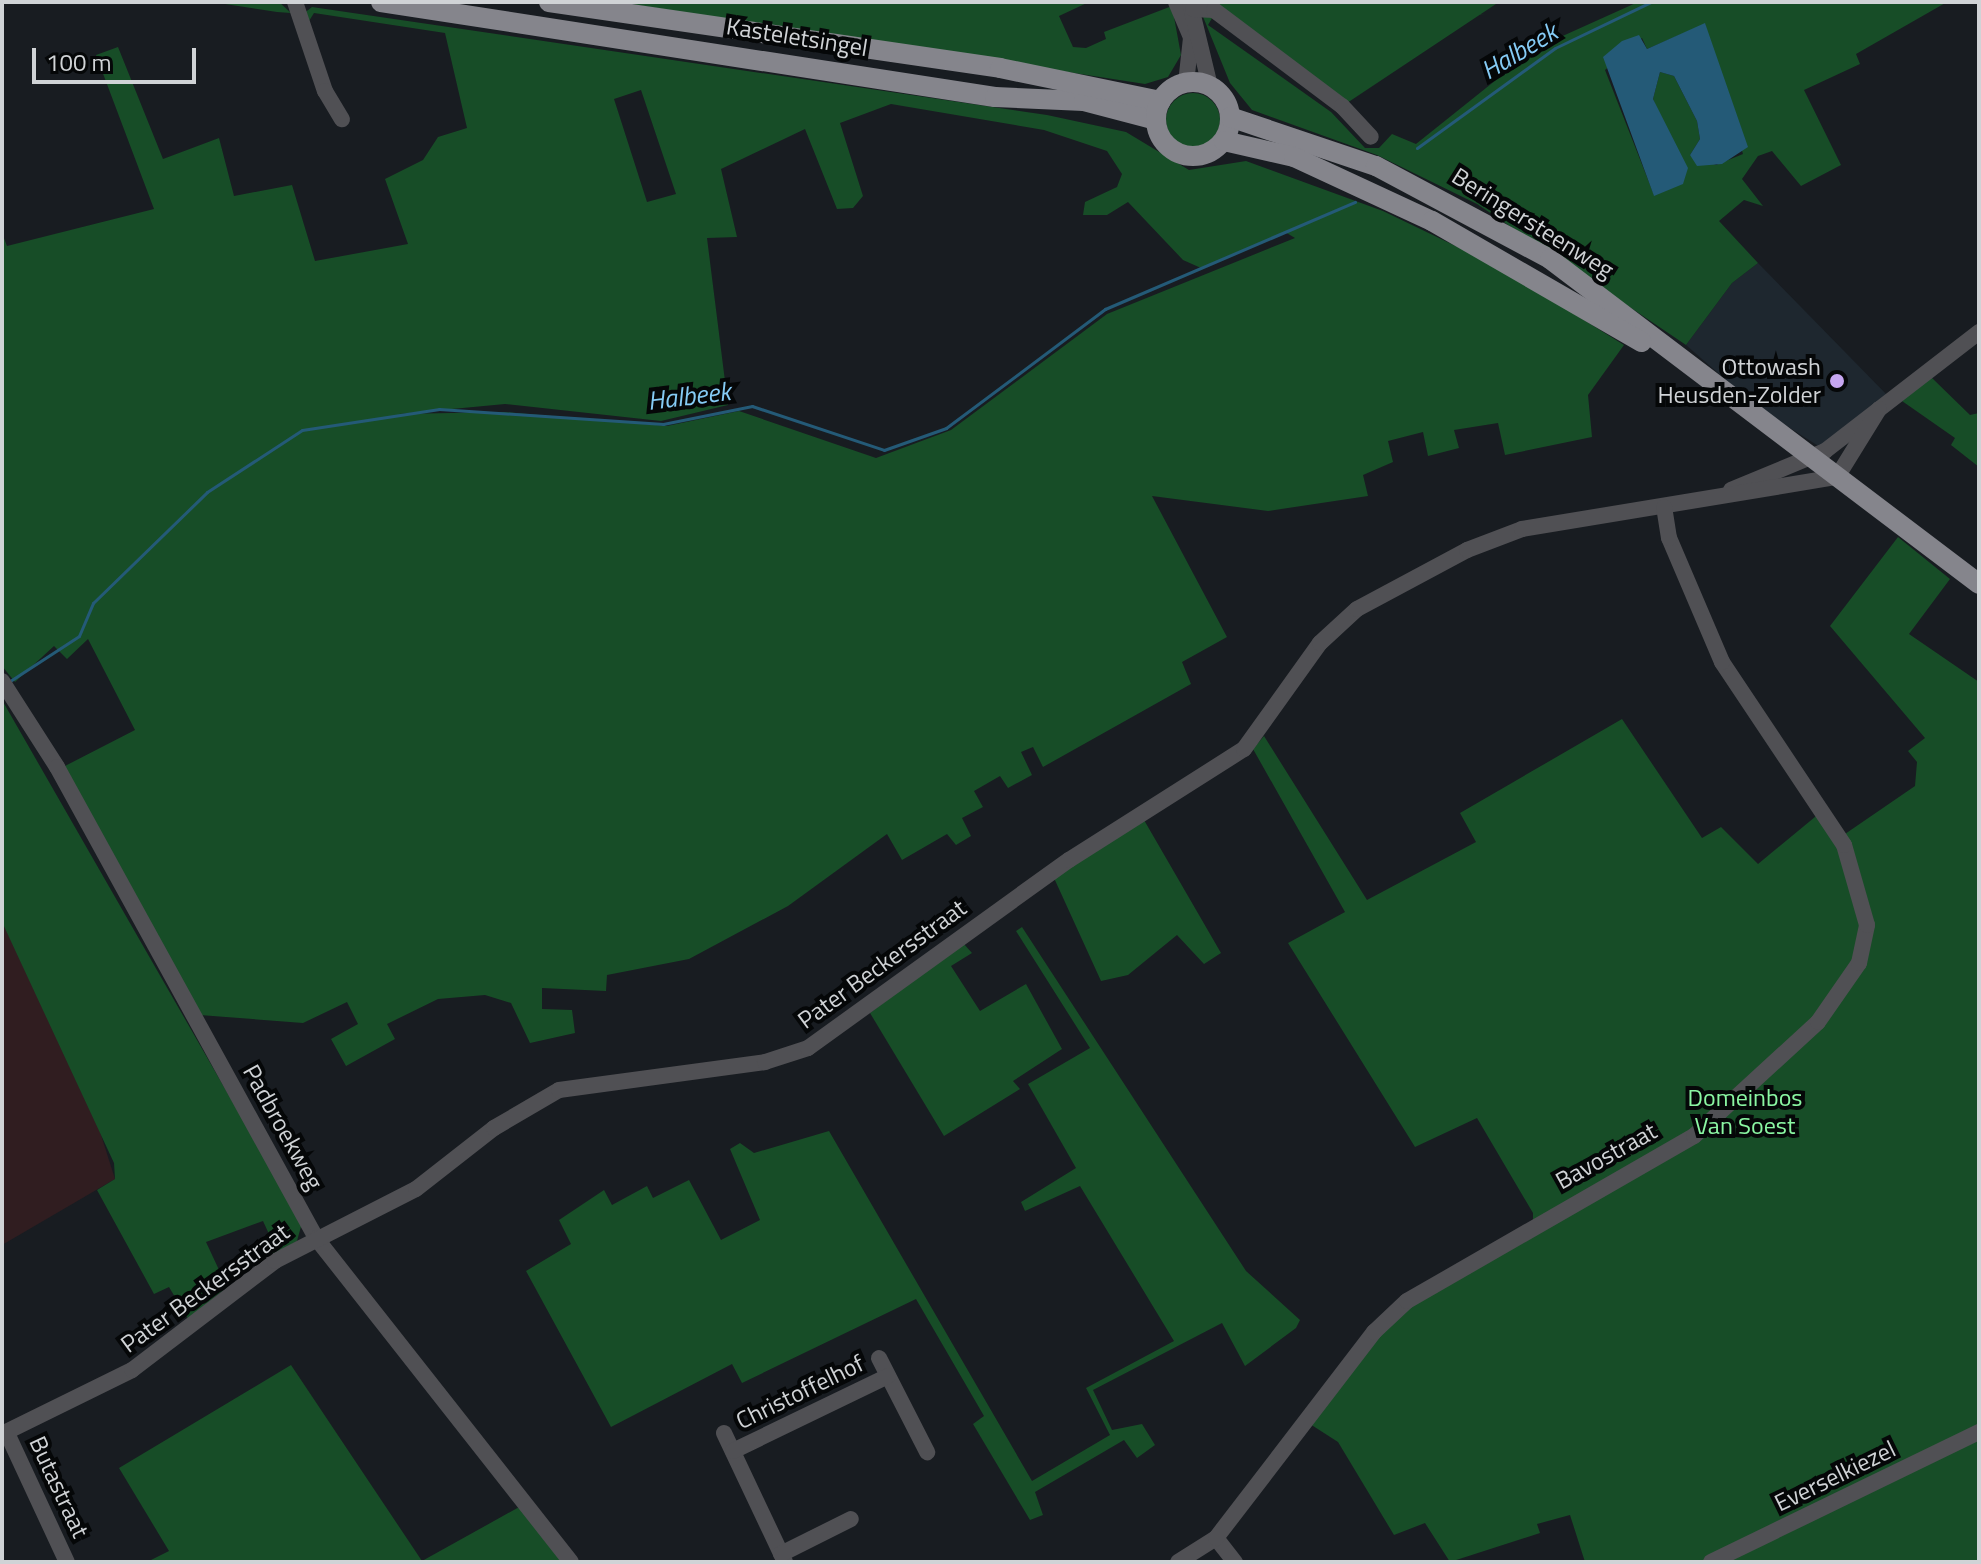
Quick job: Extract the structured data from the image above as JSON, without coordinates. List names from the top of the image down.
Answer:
{
  "streets": {
    "main road": ["Kasteletsingel", "Beringersteenweg"],
    "street": [
      "Pater Beckersstraat",
      "Padbroekweg",
      "Bavostraat",
      "Christoffelhof",
      "Everselkiezel",
      "Butastraat"
    ]
  },
  "crossings": [
    ["Beringersteenweg", "Pater Beckersstraat"],
    ["Pater Beckersstraat", "Padbroekweg"],
    ["Pater Beckersstraat", "Bavostraat"],
    ["Pater Beckersstraat", "Butastraat"]
  ],
  "water": ["Halbeek"],
  "parks": ["Domeinbos Van Soest"],
  "places": ["Ottowash Heusden-Zolder"],
  "scale_bar": "100 m"
}
